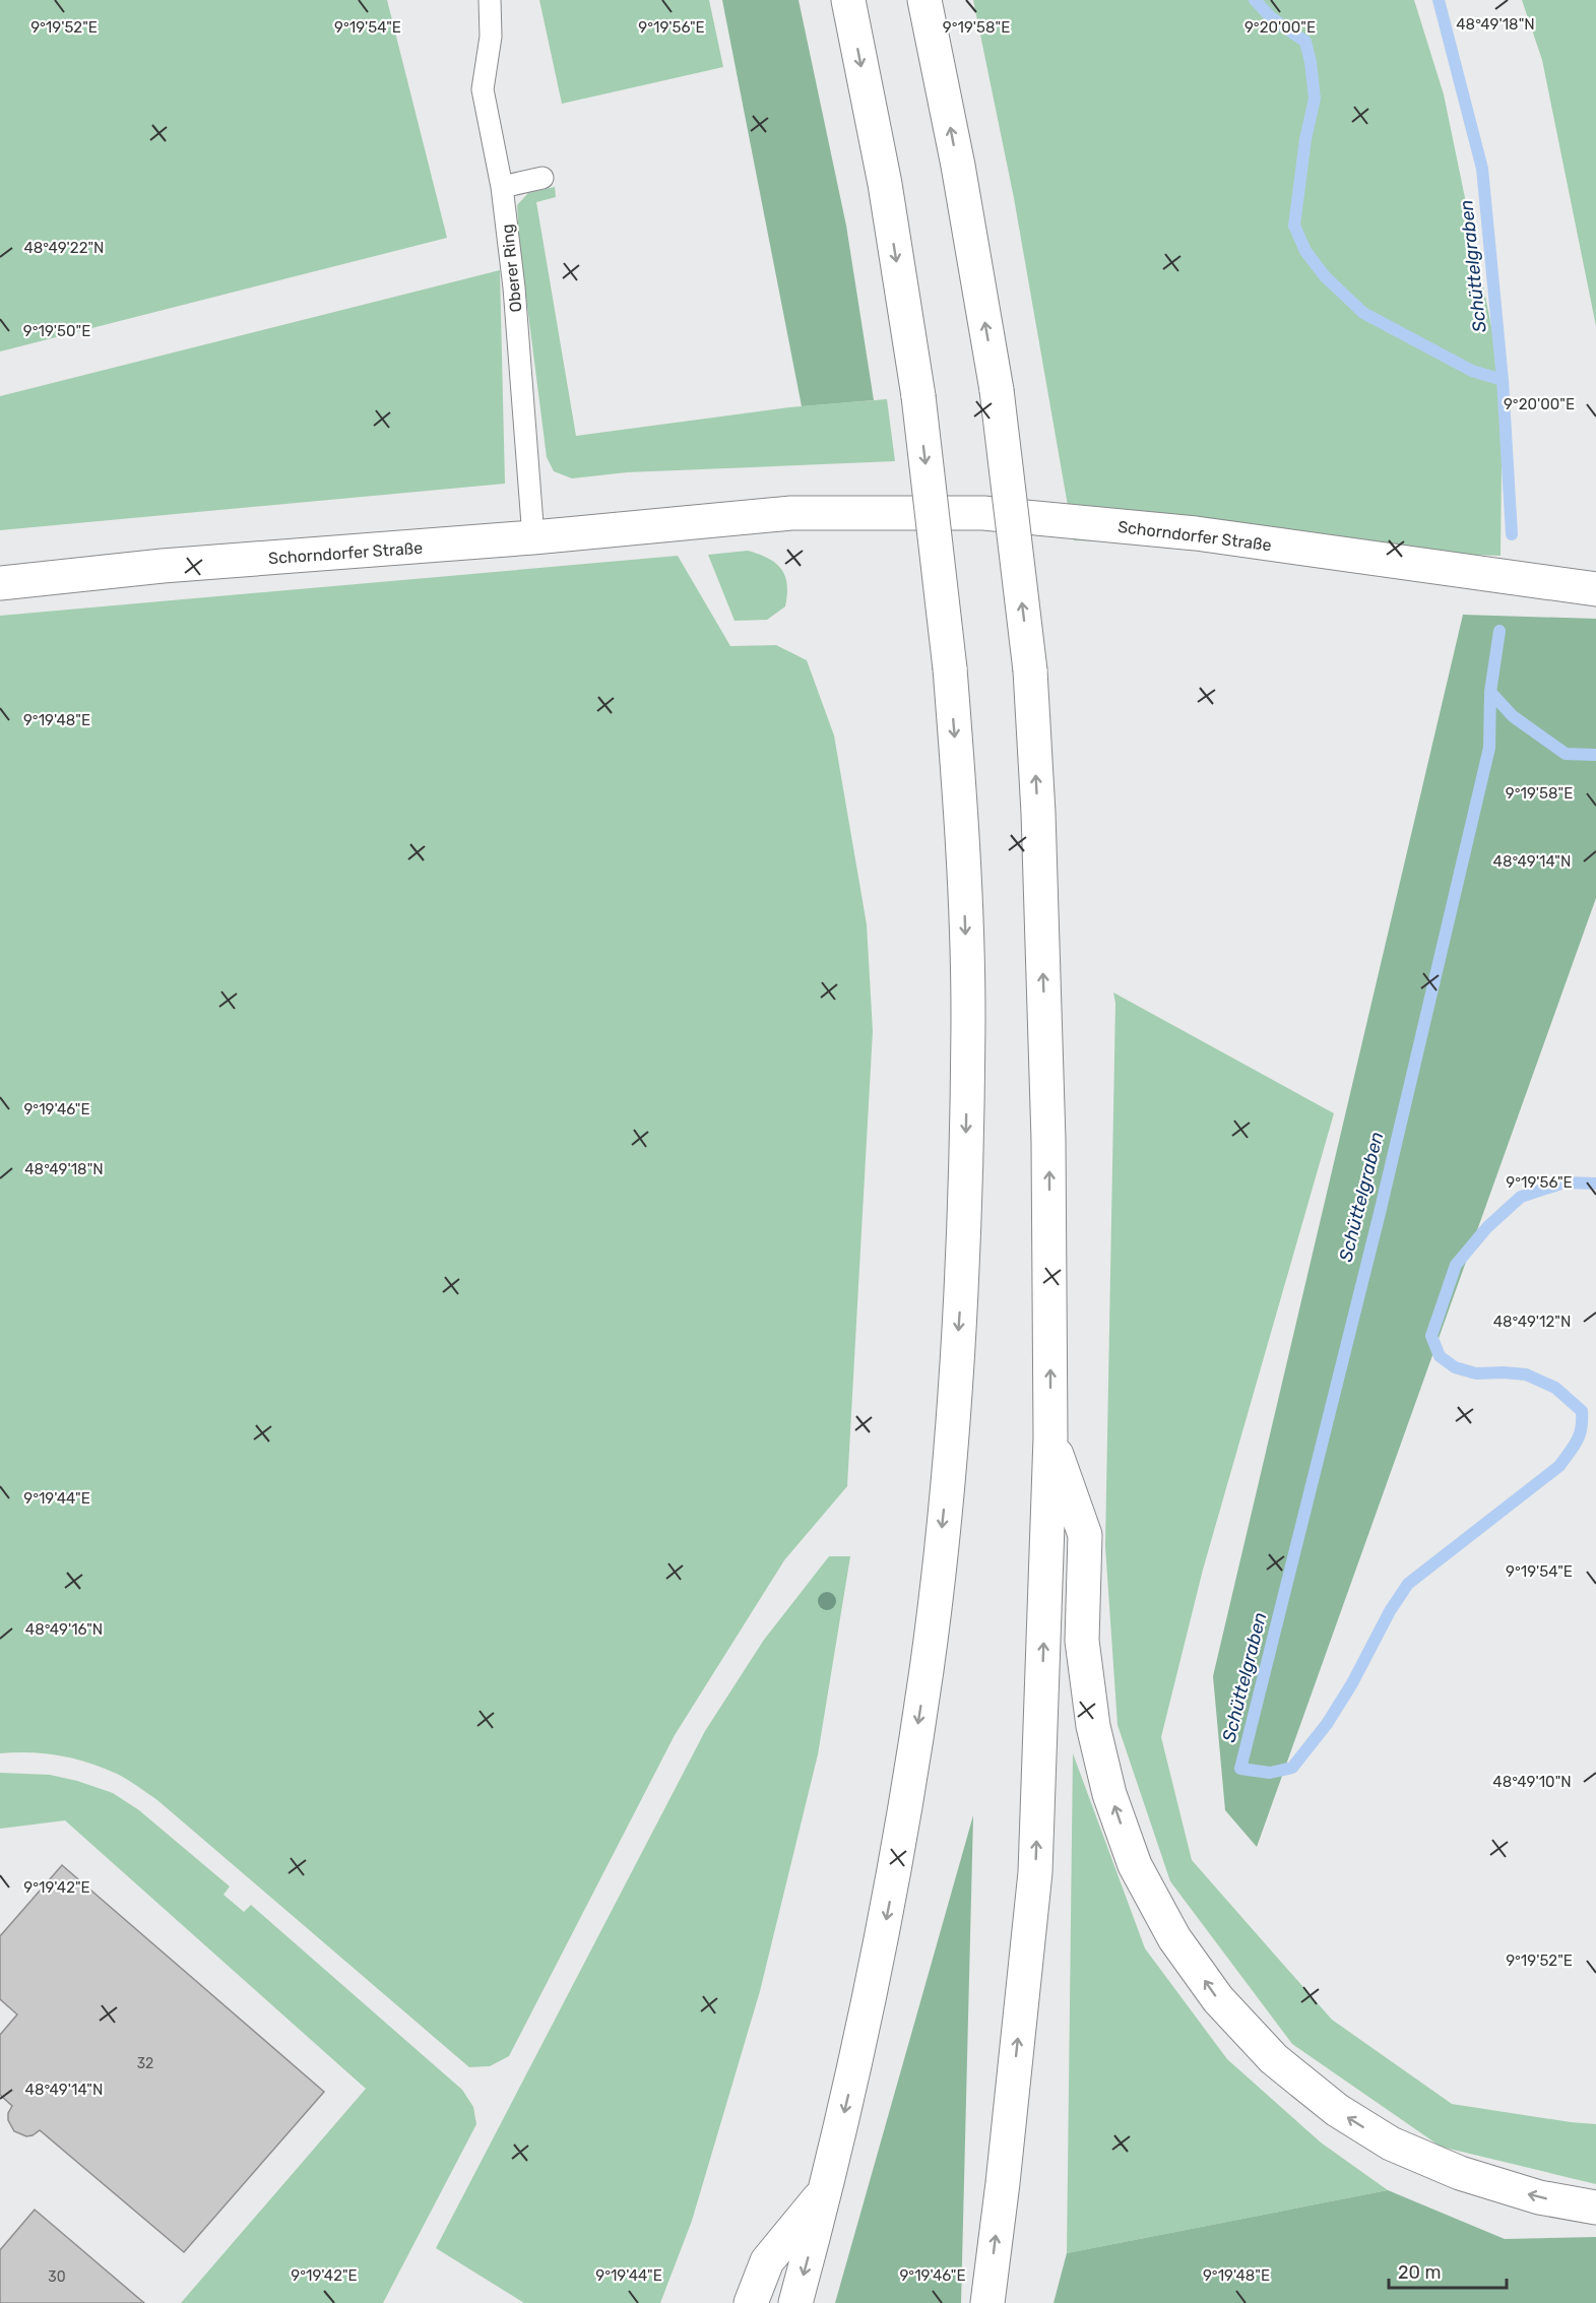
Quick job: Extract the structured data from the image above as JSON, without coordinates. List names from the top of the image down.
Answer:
{
  "streets": {
    "main road": ["Schorndorfer Straße"],
    "lane": ["Oberer Ring"]
  },
  "crossings": [
    ["Oberer Ring", "Schorndorfer Straße"]
  ],
  "water": ["Schüttelgraben"],
  "house_numbers": ["32", "30"],
  "scale_bar": "20 m",
  "coordinates": [
    "48°49'18\"N",
    "9°19'52\"E",
    "9°19'54\"E",
    "9°19'56\"E",
    "9°19'58\"E",
    "9°20'00\"E",
    "48°49'22\"N",
    "9°19'50\"E",
    "9°19'48\"E",
    "48°49'14\"N",
    "9°19'46\"E",
    "48°49'12\"N",
    "9°19'44\"E",
    "48°49'16\"N",
    "48°49'10\"N",
    "9°19'42\"E"
  ]
}
